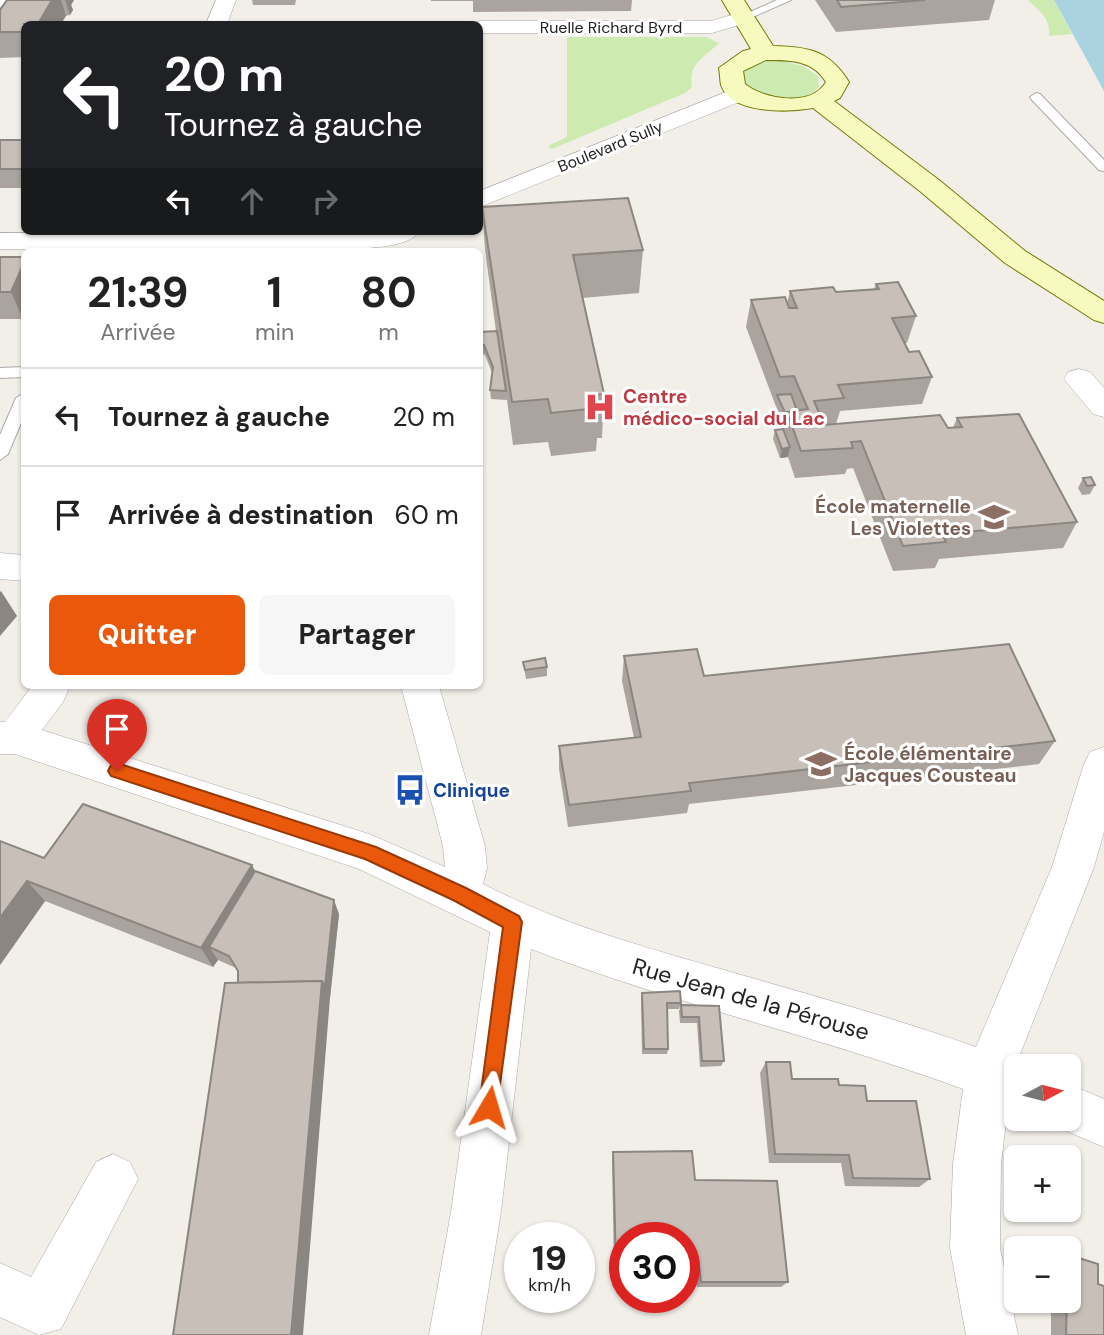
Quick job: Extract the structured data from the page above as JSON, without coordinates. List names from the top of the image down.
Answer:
{
  "streets": {
    "street": ["Ruelle Richard Byrd", "Boulevard Sully", "Rue Jean de la Pérouse"]
  },
  "places": {
    "hospital": ["Centre médico-social du Lac"],
    "school or university": ["École maternelle Les Violettes", "École élémentaire Jacques Cousteau"],
    "bus stop": ["Clinique"]
  },
  "north": "right",
  "page": {
    "turn": ["20 m", "Tournez à gauche"],
    "eta": [
      "21:39",
      "Arrivée",
      "1",
      "min",
      "80",
      "m"
    ],
    "list": [
      {
        "name": "Tournez à gauche",
        "value": "20 m"
      },
      {
        "name": "Arrivée à destination",
        "value": "60 m"
      }
    ],
    "buttons": ["Quitter", "Partager"],
    "map_buttons": ["+", "−"],
    "speed": "19 km/h",
    "limit": "30"
  }
}
